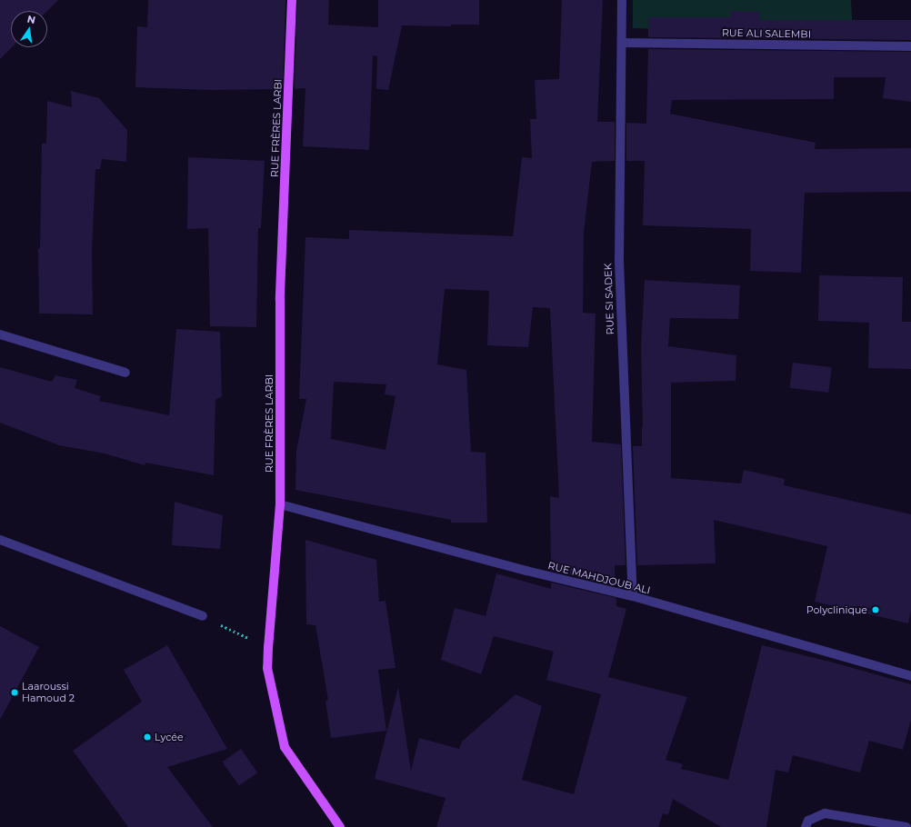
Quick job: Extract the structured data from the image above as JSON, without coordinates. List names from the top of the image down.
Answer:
{
  "streets": {
    "main road": ["RUE FRÈRES LARBI"],
    "street": ["RUE ALI SALEMBI", "RUE SI SADEK", "RUE MAHDJOUB ALI"]
  },
  "crossings": [
    ["RUE ALI SALEMBI", "RUE SI SADEK"],
    ["RUE FRÈRES LARBI", "RUE MAHDJOUB ALI"],
    ["RUE SI SADEK", "RUE MAHDJOUB ALI"]
  ],
  "places": ["Polyclinique", "Laaroussi Hamoud 2", "Lycée"],
  "north": "top"
}
